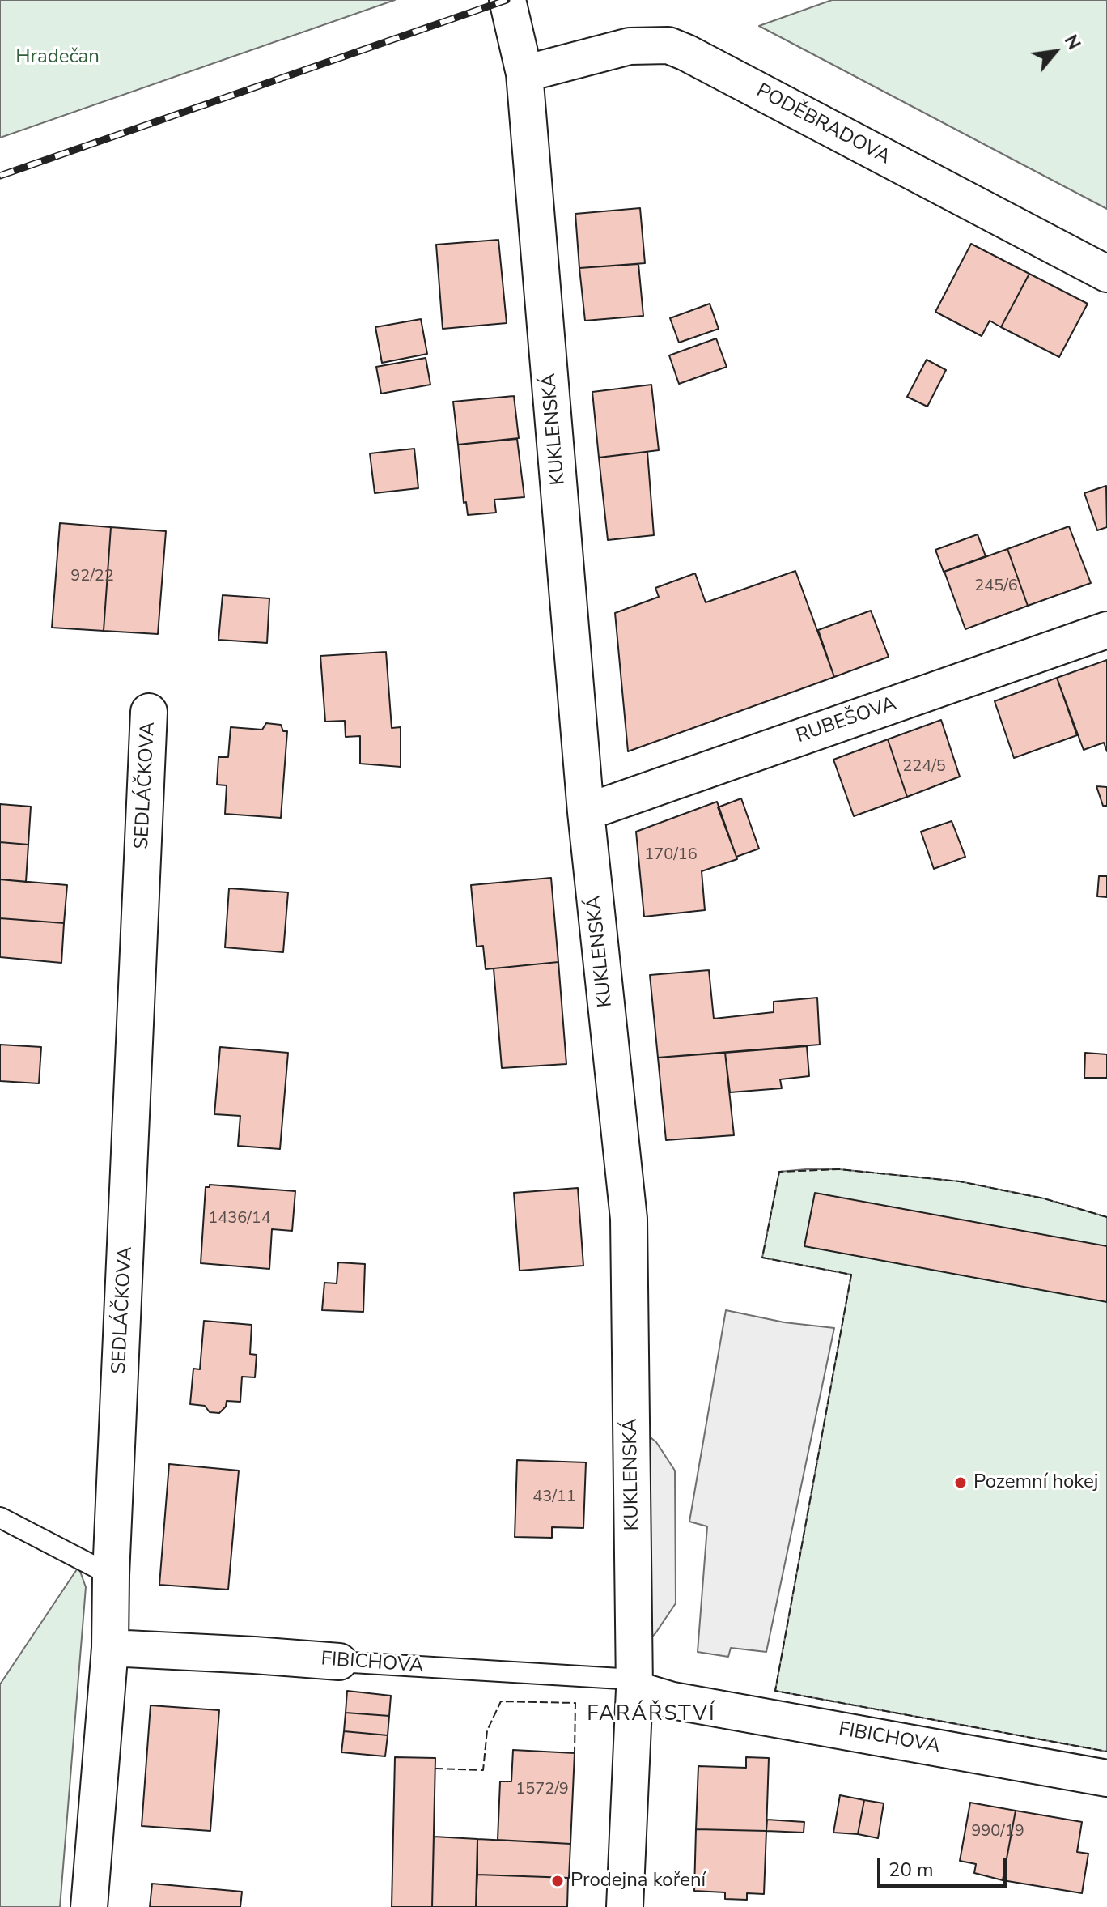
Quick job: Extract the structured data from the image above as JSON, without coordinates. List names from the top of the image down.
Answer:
{
  "streets": {
    "street": [
      "PODĚBRADOVA",
      "KUKLENSKÁ",
      "RUBEŠOVA",
      "SEDLÁČKOVA",
      "FIBICHOVA"
    ]
  },
  "crossings": [
    ["PODĚBRADOVA", "KUKLENSKÁ"],
    ["KUKLENSKÁ", "RUBEŠOVA"],
    ["KUKLENSKÁ", "FIBICHOVA"],
    ["SEDLÁČKOVA", "FIBICHOVA"]
  ],
  "districts": ["FARÁŘSTVÍ"],
  "parks": ["Hradečan"],
  "places": ["Pozemní hokej", "Prodejna koření"],
  "house_numbers": [
    "92/22",
    "245/6",
    "224/5",
    "170/16",
    "1436/14",
    "43/11",
    "1572/9",
    "990/19"
  ],
  "scale_bar": "20 m",
  "north": "top right"
}
